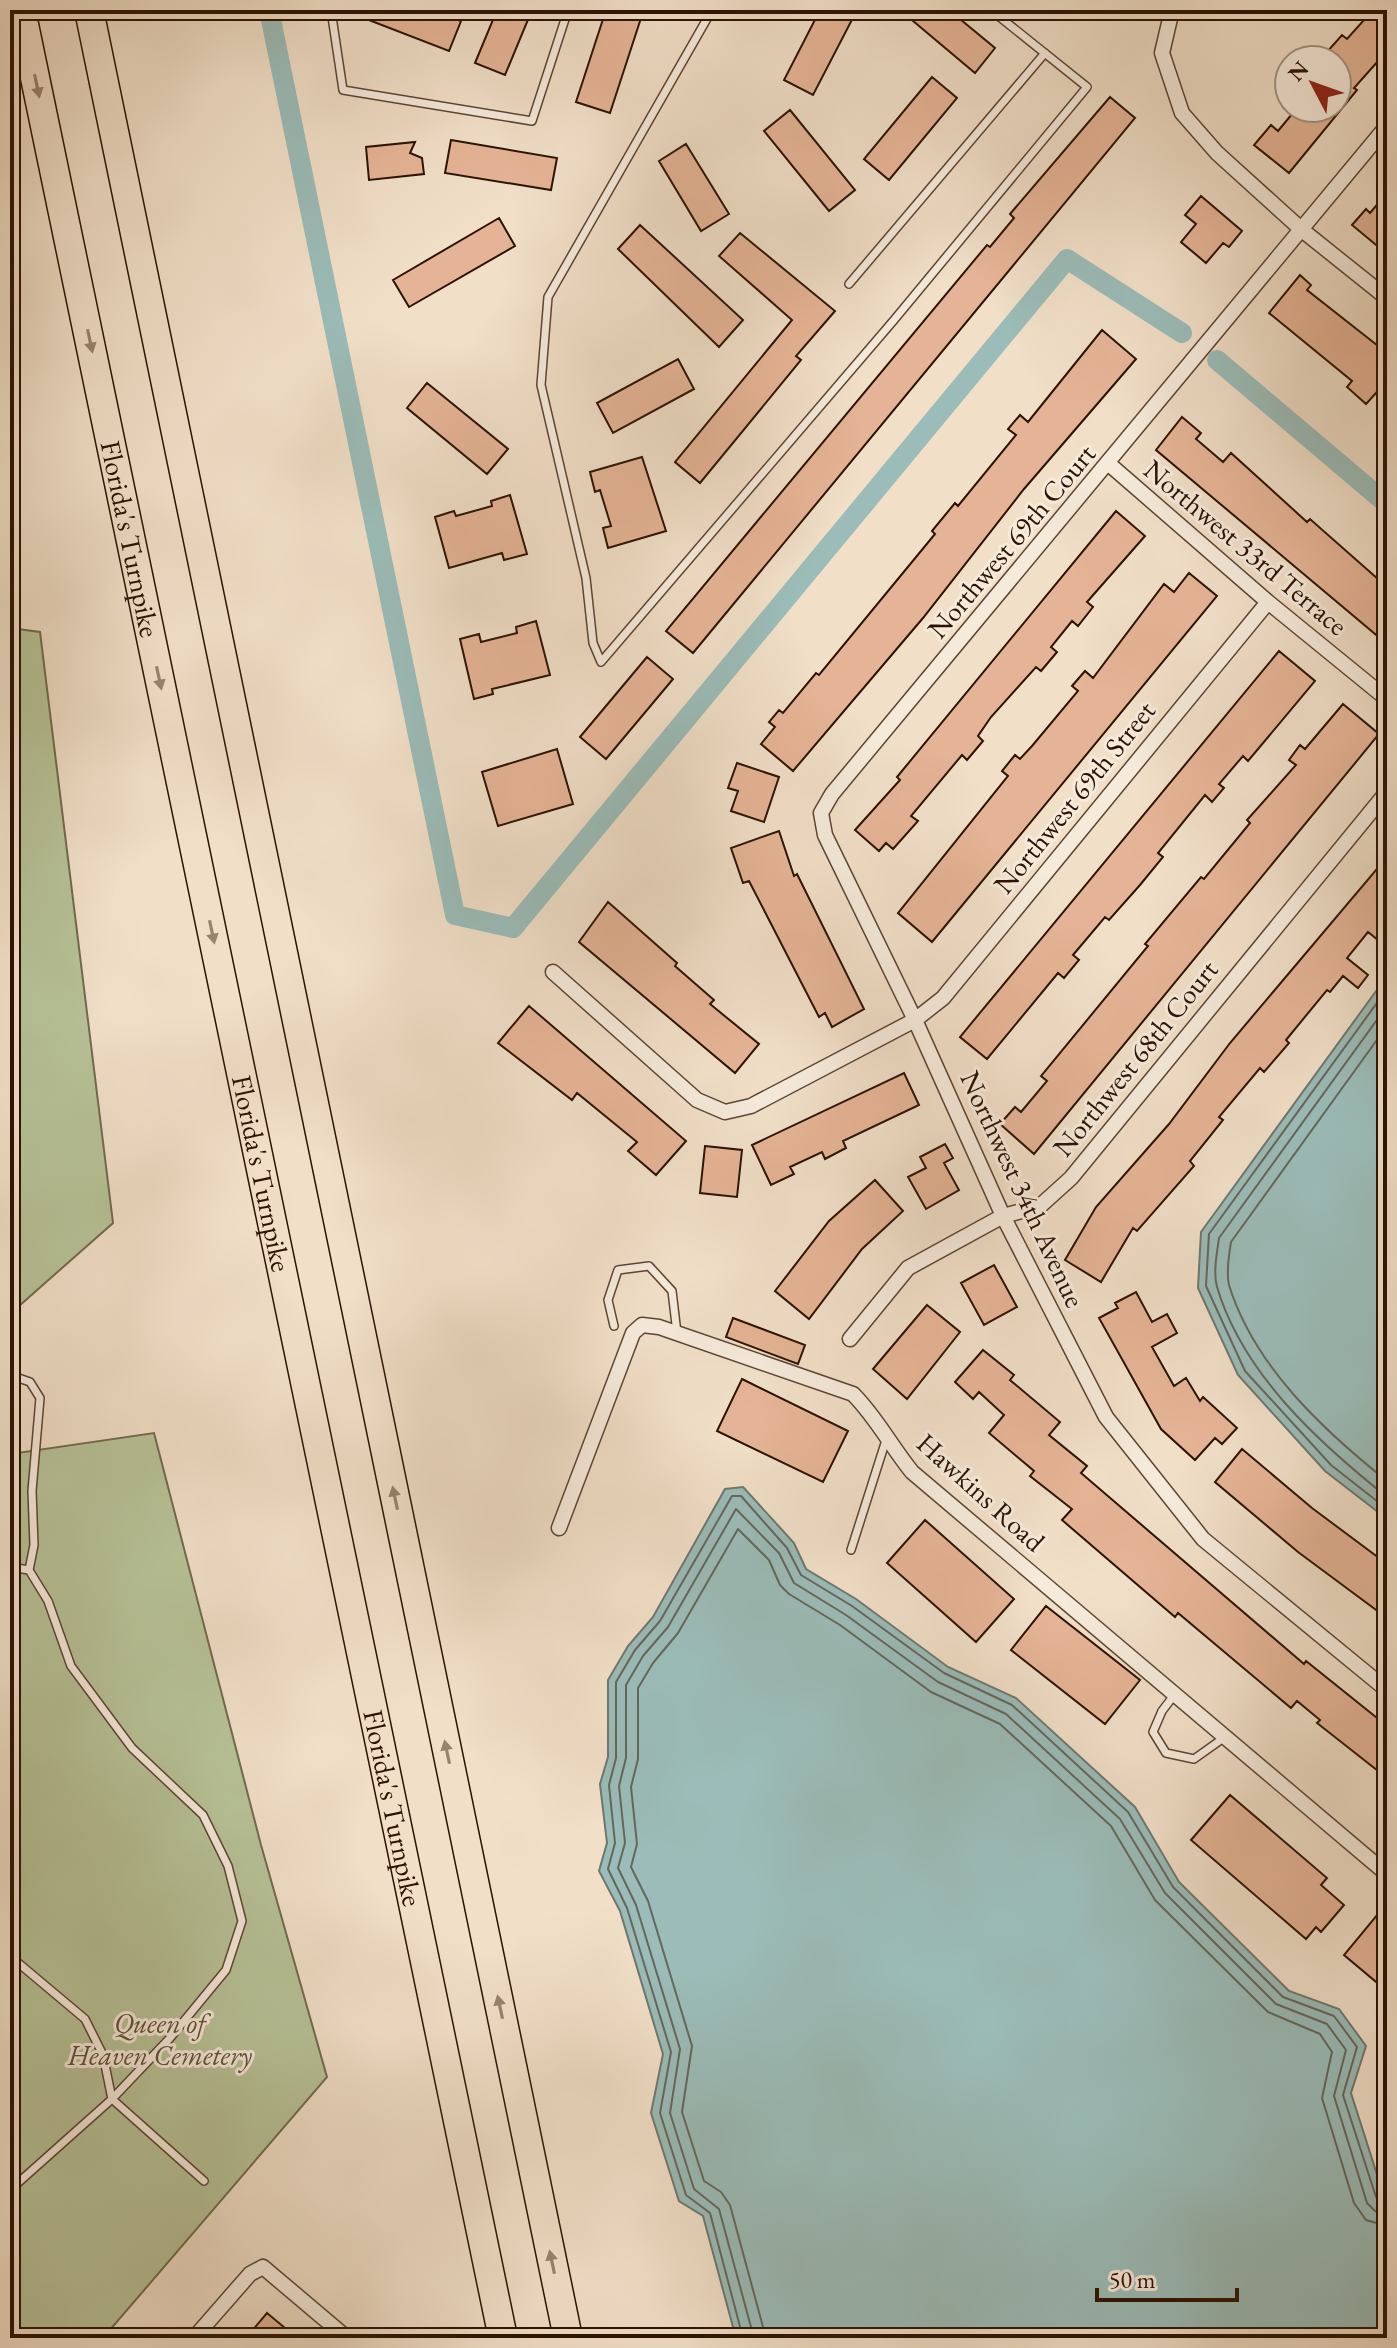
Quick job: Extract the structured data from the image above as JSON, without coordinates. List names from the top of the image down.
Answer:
{
  "streets": {
    "highway": ["Florida's Turnpike"],
    "street": [
      "Northwest 69th Court",
      "Northwest 33rd Terrace",
      "Northwest 69th Street",
      "Northwest 68th Court",
      "Northwest 34th Avenue",
      "Hawkins Road"
    ]
  },
  "crossings": [
    ["Northwest 69th Court", "Northwest 33rd Terrace"],
    ["Northwest 69th Court", "Northwest 69th Street"],
    ["Northwest 69th Court", "Northwest 34th Avenue"],
    ["Northwest 33rd Terrace", "Northwest 69th Street"],
    ["Northwest 69th Street", "Northwest 34th Avenue"],
    ["Northwest 68th Court", "Northwest 34th Avenue"]
  ],
  "parks": ["Queen of Heaven Cemetery"],
  "scale_bar": "50 m",
  "north": "top left"
}
